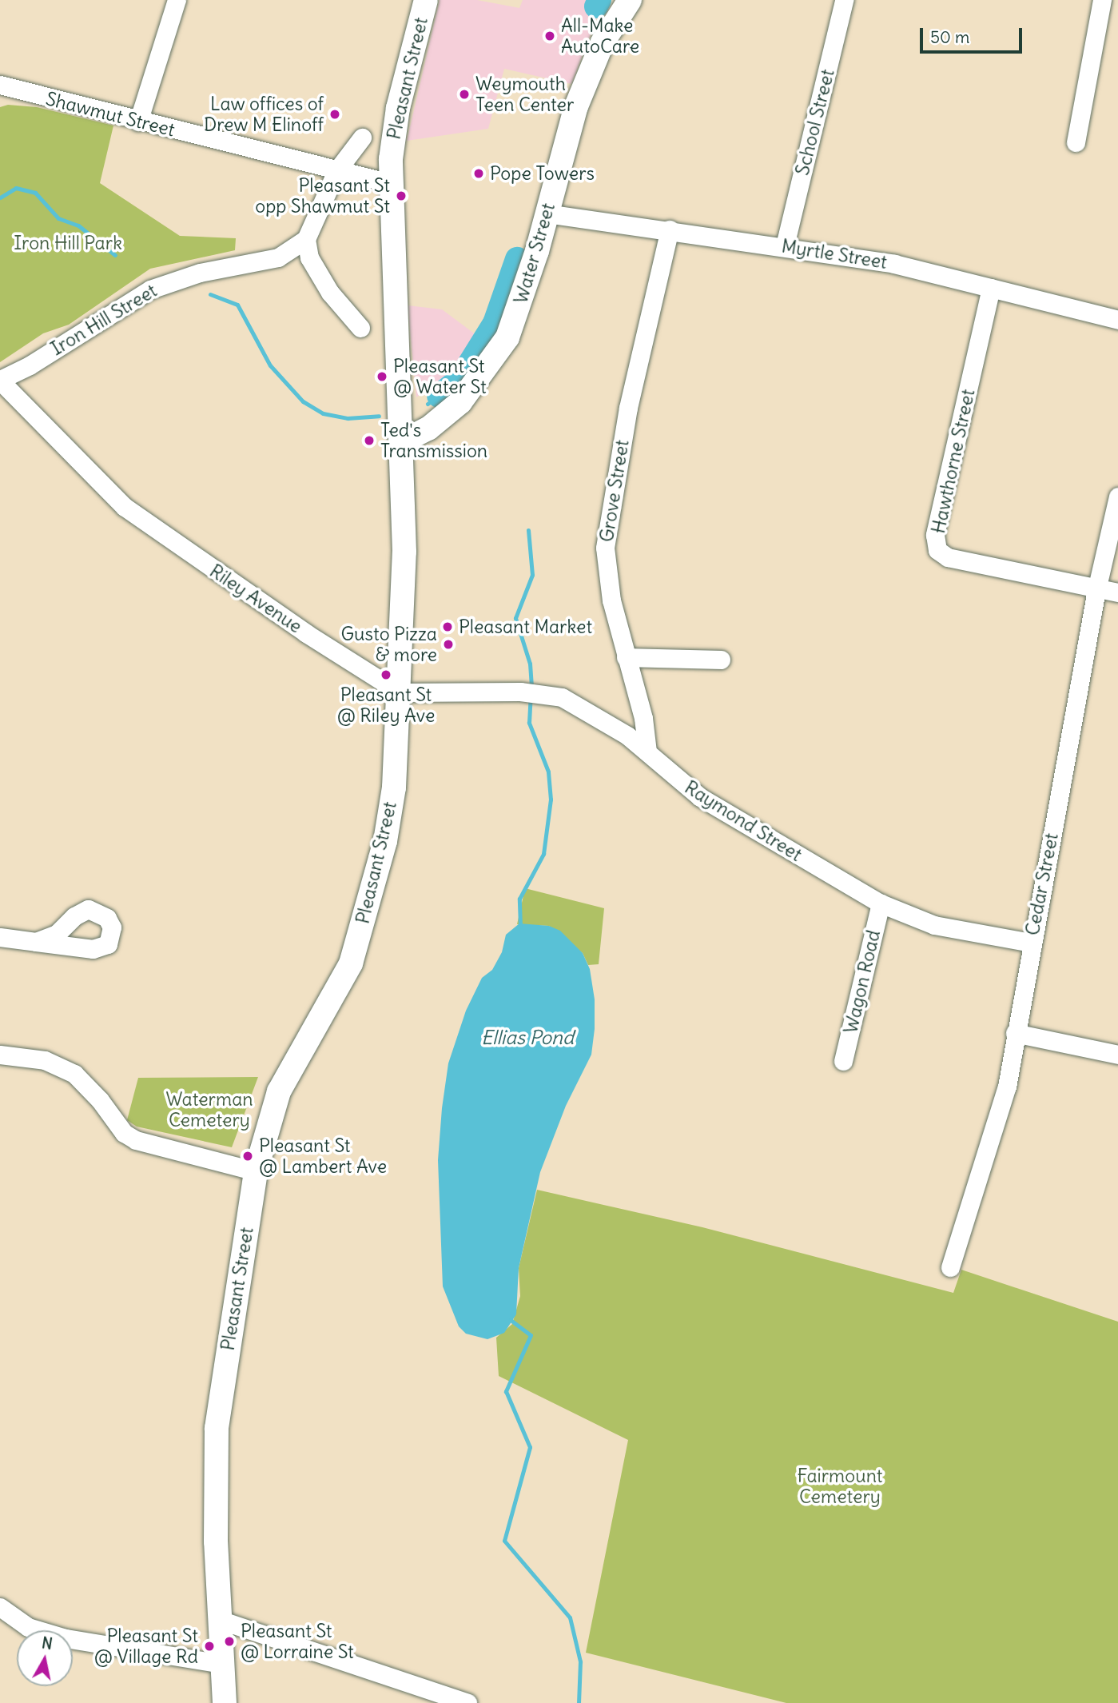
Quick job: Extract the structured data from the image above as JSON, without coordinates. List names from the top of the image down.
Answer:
{
  "streets": {
    "main road": ["Pleasant Street", "Water Street"],
    "street": [
      "Shawmut Street",
      "School Street",
      "Myrtle Street",
      "Iron Hill Street",
      "Hawthorne Street",
      "Grove Street",
      "Riley Avenue",
      "Raymond Street",
      "Cedar Street",
      "Wagon Road"
    ]
  },
  "crossings": [
    ["Pleasant Street", "Shawmut Street"],
    ["Pleasant Street", "Water Street"],
    ["Pleasant Street", "Riley Avenue"],
    ["Pleasant Street", "Raymond Street"],
    ["School Street", "Myrtle Street"],
    ["Water Street", "Myrtle Street"],
    ["Myrtle Street", "Hawthorne Street"],
    ["Myrtle Street", "Grove Street"],
    ["Iron Hill Street", "Riley Avenue"],
    ["Hawthorne Street", "Cedar Street"],
    ["Grove Street", "Raymond Street"],
    ["Riley Avenue", "Raymond Street"],
    ["Raymond Street", "Cedar Street"],
    ["Raymond Street", "Wagon Road"]
  ],
  "water": ["Ellias Pond"],
  "parks": ["Iron Hill Park", "Waterman Cemetery", "Fairmount Cemetery"],
  "places": [
    "All-Make AutoCare",
    "Weymouth Teen Center",
    "Law offices of Drew M Elinoff",
    "Pope Towers",
    "Pleasant St opp Shawmut St",
    "Pleasant St @ Water St",
    "Ted's Transmission",
    "Pleasant Market",
    "Gusto Pizza & more",
    "Pleasant St @ Riley Ave",
    "Pleasant St @ Lambert Ave",
    "Pleasant St @ Lorraine St",
    "Pleasant St @ Village Rd"
  ],
  "scale_bar": "50 m",
  "north": "top"
}
